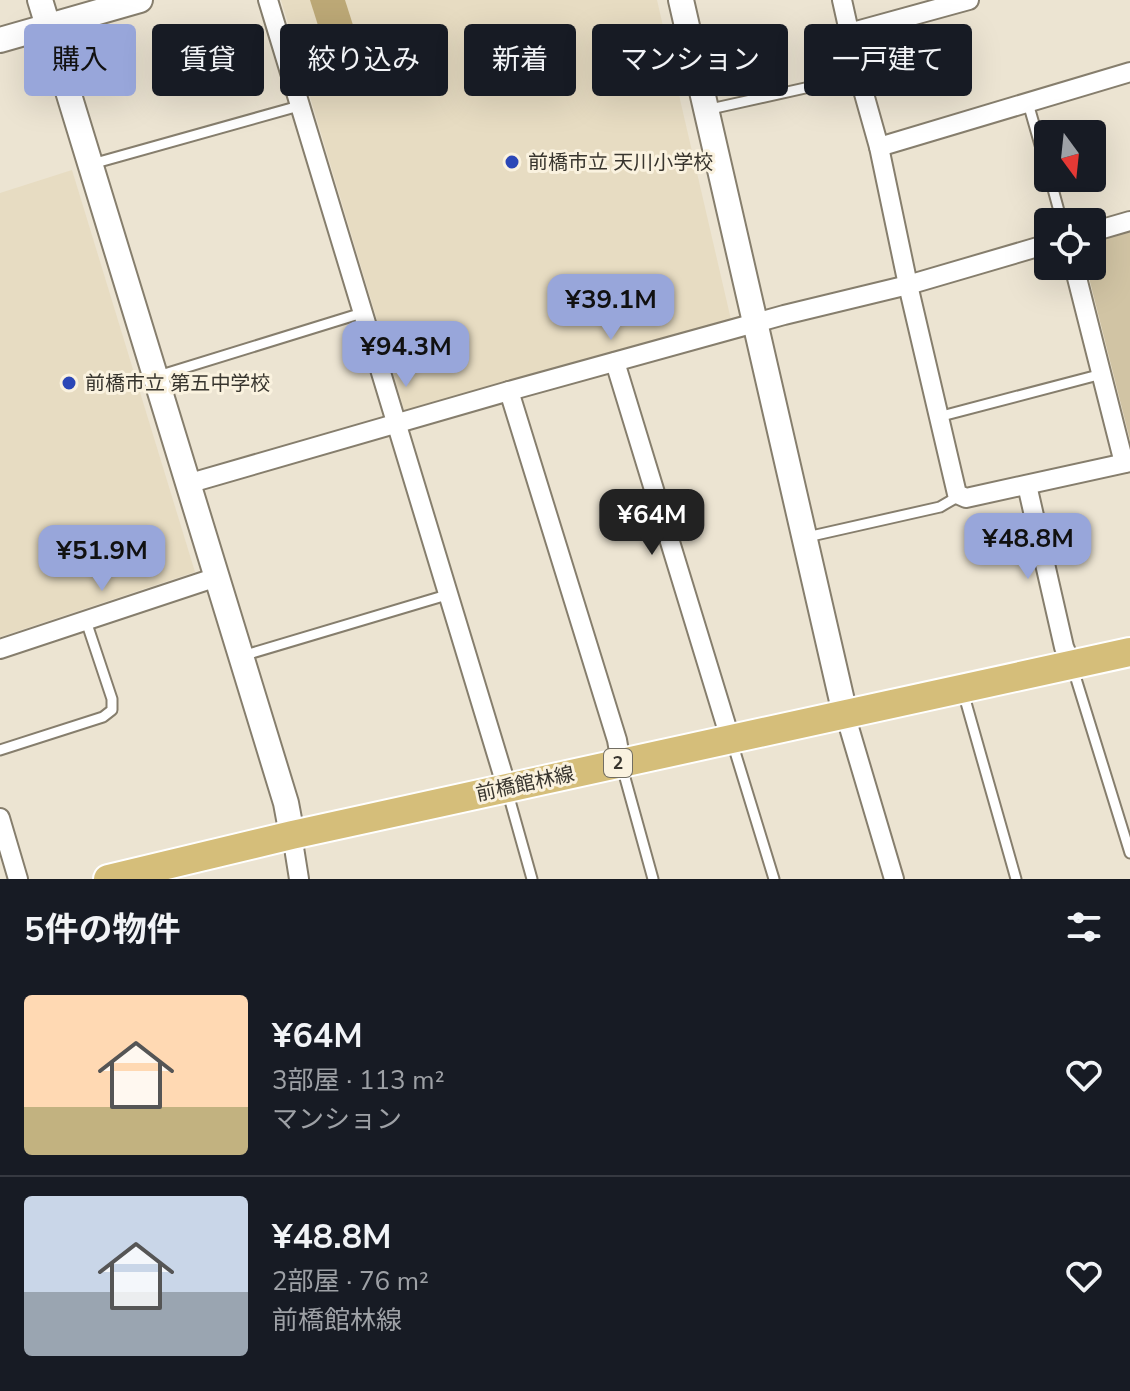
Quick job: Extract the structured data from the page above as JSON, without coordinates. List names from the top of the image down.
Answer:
{
  "streets": {
    "main road": ["2", "前橋館林線"]
  },
  "places": ["前橋市立 天川小学校", "前橋市立 第五中学校"],
  "north": "bottom",
  "page": {
    "chip": [
      "購入",
      "賃貸",
      "絞り込み",
      "新着",
      "マンション",
      "一戸建て"
    ],
    "price": [
      "¥39.1M",
      "¥94.3M",
      "¥64M",
      "¥48.8M",
      "¥51.9M"
    ],
    "heading": "5件の物件",
    "list": [
      {
        "name": "¥64M",
        "note": "3部屋 · 113 m² · マンション"
      },
      {
        "name": "¥48.8M",
        "note": "2部屋 · 76 m² · 前橋館林線"
      }
    ]
  }
}
